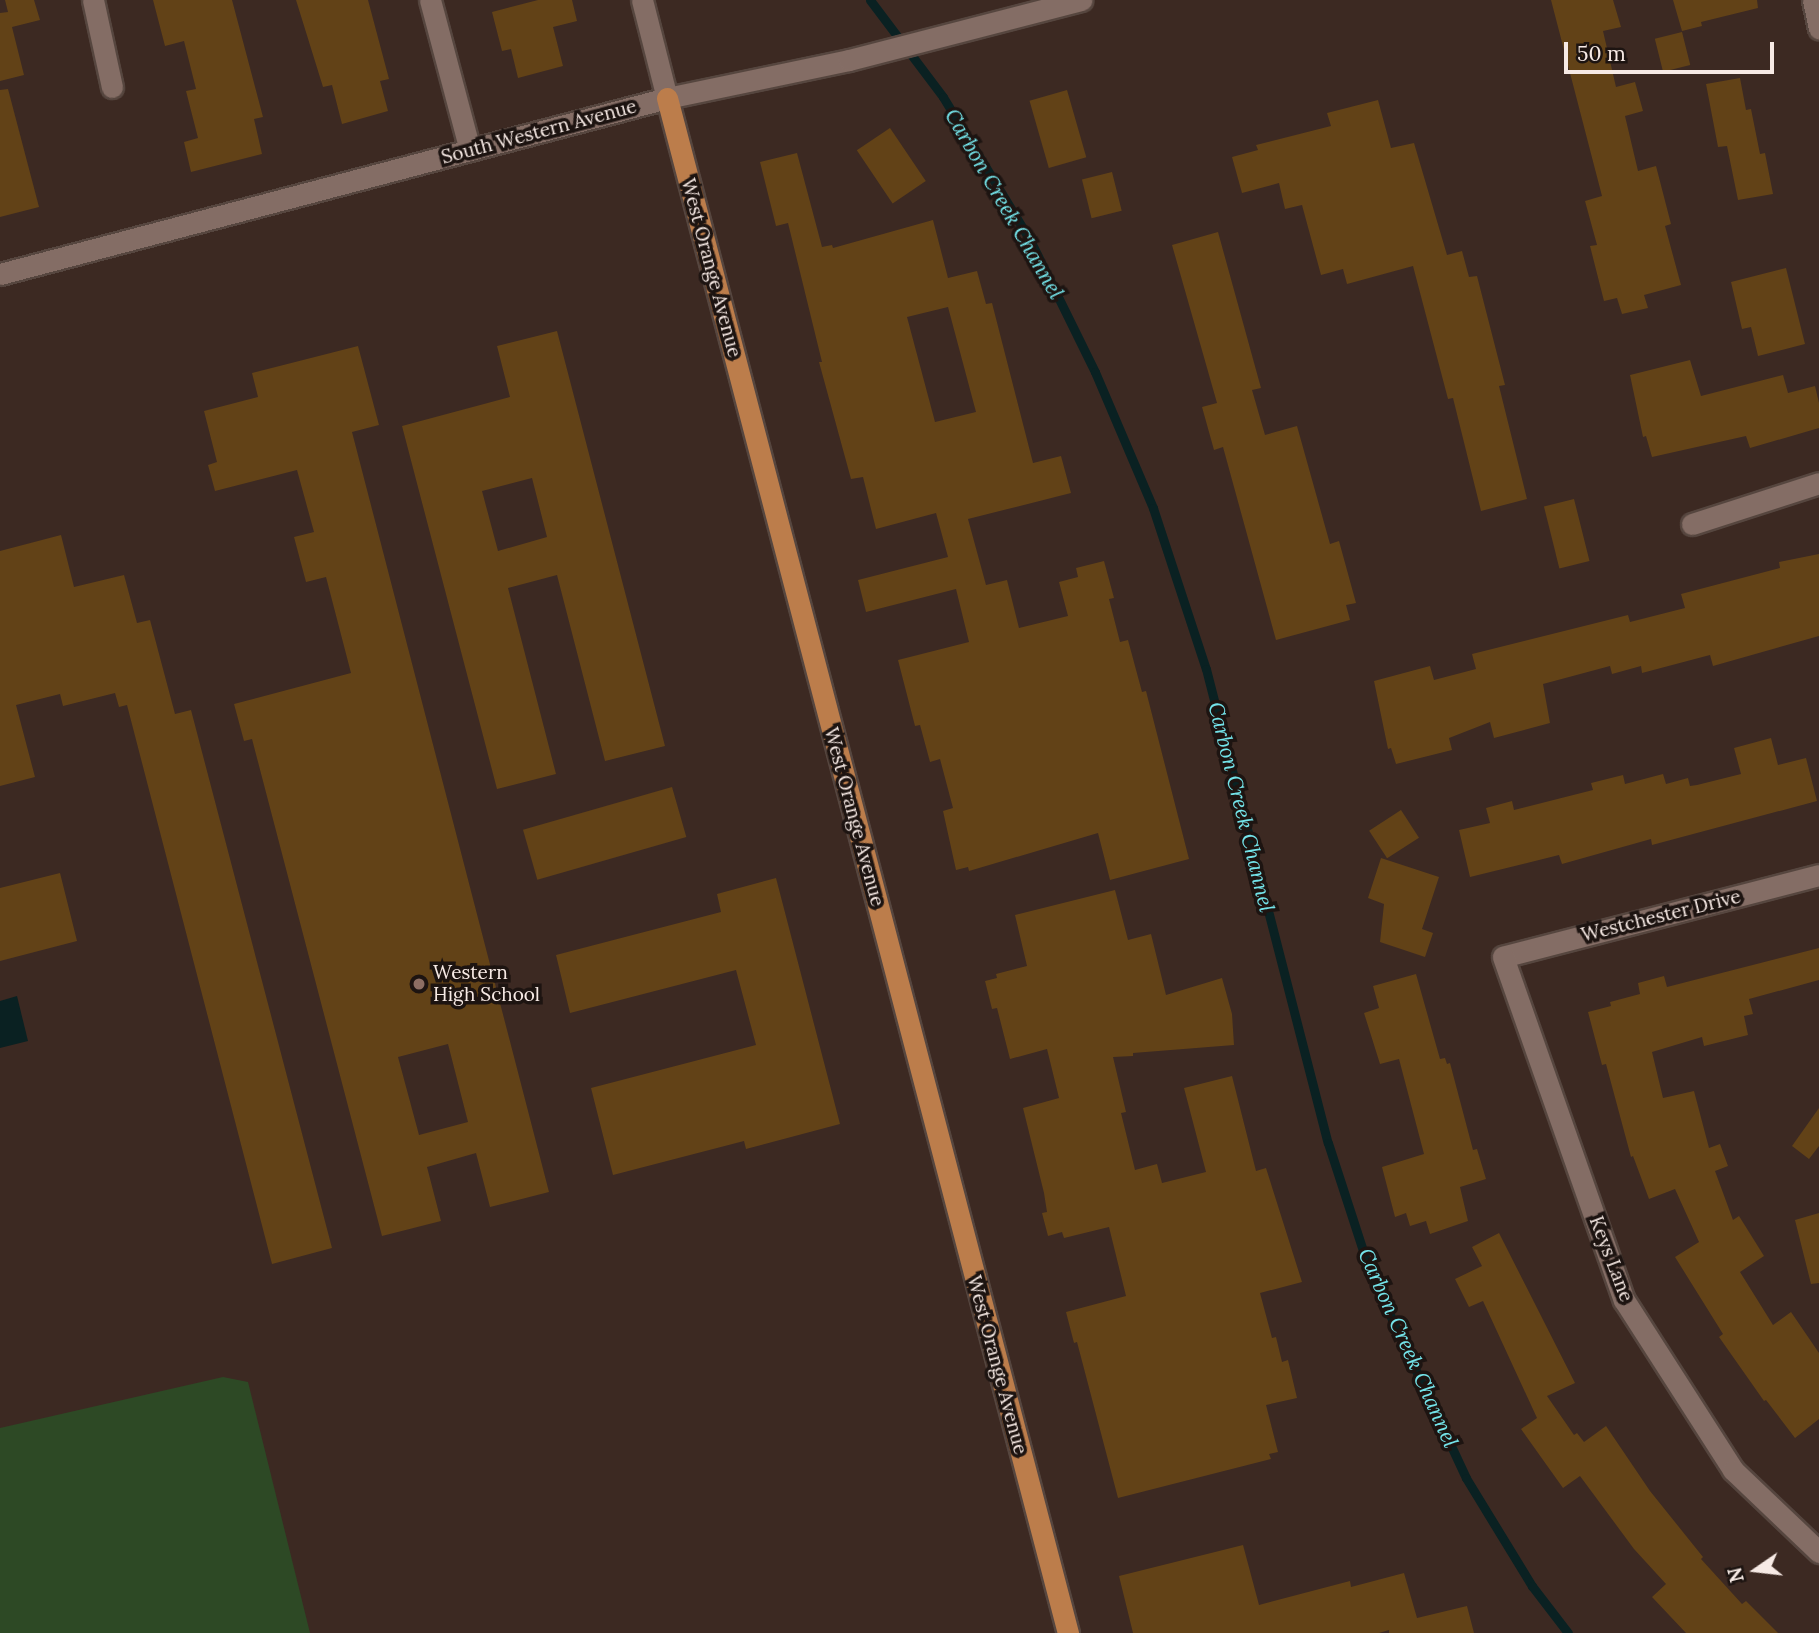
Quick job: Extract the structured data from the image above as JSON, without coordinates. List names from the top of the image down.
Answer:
{
  "streets": {
    "main road": ["West Orange Avenue"],
    "street": ["South Western Avenue", "Westchester Drive", "Keys Lane"]
  },
  "crossings": [
    ["South Western Avenue", "West Orange Avenue"],
    ["Westchester Drive", "Keys Lane"]
  ],
  "water": ["Carbon Creek Channel"],
  "places": ["Western High School"],
  "scale_bar": "50 m",
  "north": "left"
}
